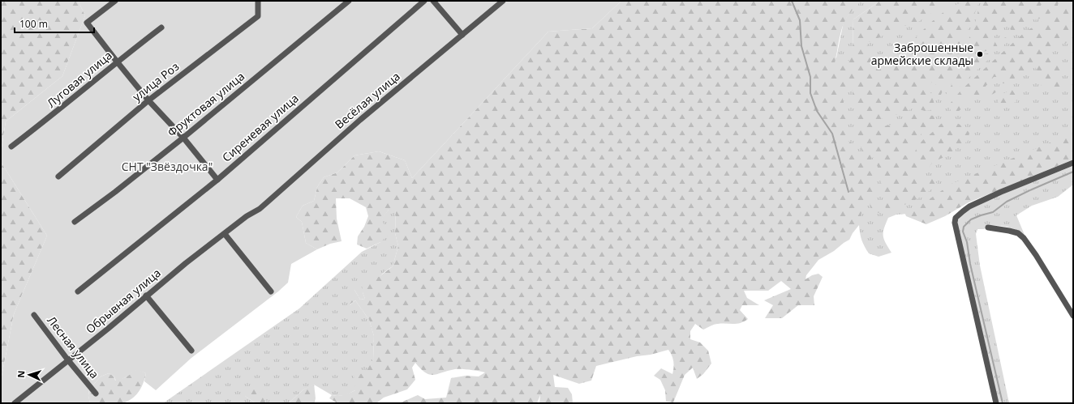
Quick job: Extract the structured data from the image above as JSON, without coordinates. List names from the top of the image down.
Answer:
{
  "streets": {
    "street": [
      "Луговая улица",
      "улица Роз",
      "Весёлая улица",
      "Фруктовая улица",
      "Сиреневая улица",
      "Обрывная улица",
      "Лесная улица"
    ]
  },
  "crossings": [
    ["Весёлая улица", "Обрывная улица"],
    ["Обрывная улица", "Лесная улица"]
  ],
  "parks": ["СНТ \"Звёздочка\""],
  "places": ["Заброшенные армейские склады"],
  "scale_bar": "100 m",
  "north": "left"
}
